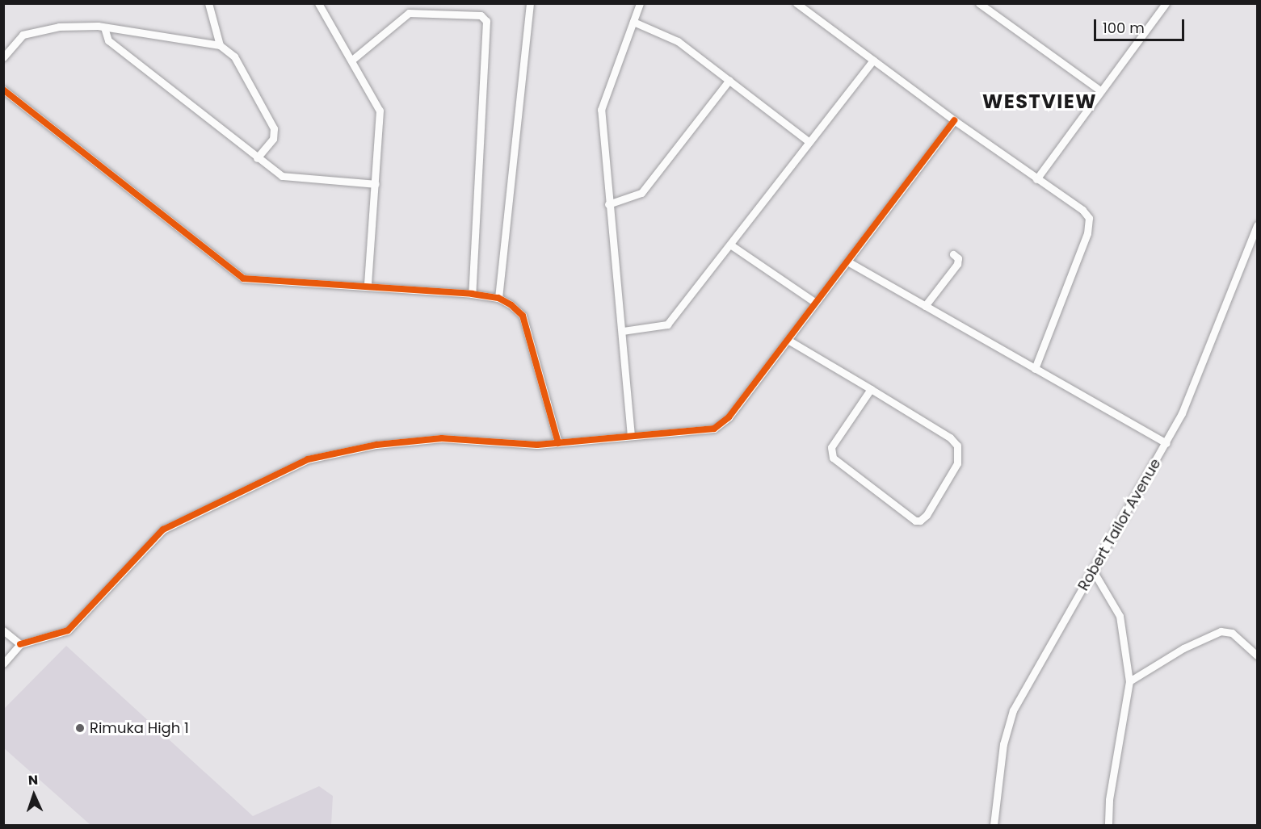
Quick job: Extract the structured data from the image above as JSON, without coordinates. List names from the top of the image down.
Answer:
{
  "streets": {
    "street": ["Robert Tailor Avenue"]
  },
  "districts": ["WESTVIEW"],
  "places": ["Rimuka High 1"],
  "scale_bar": "100 m",
  "north": "top"
}
